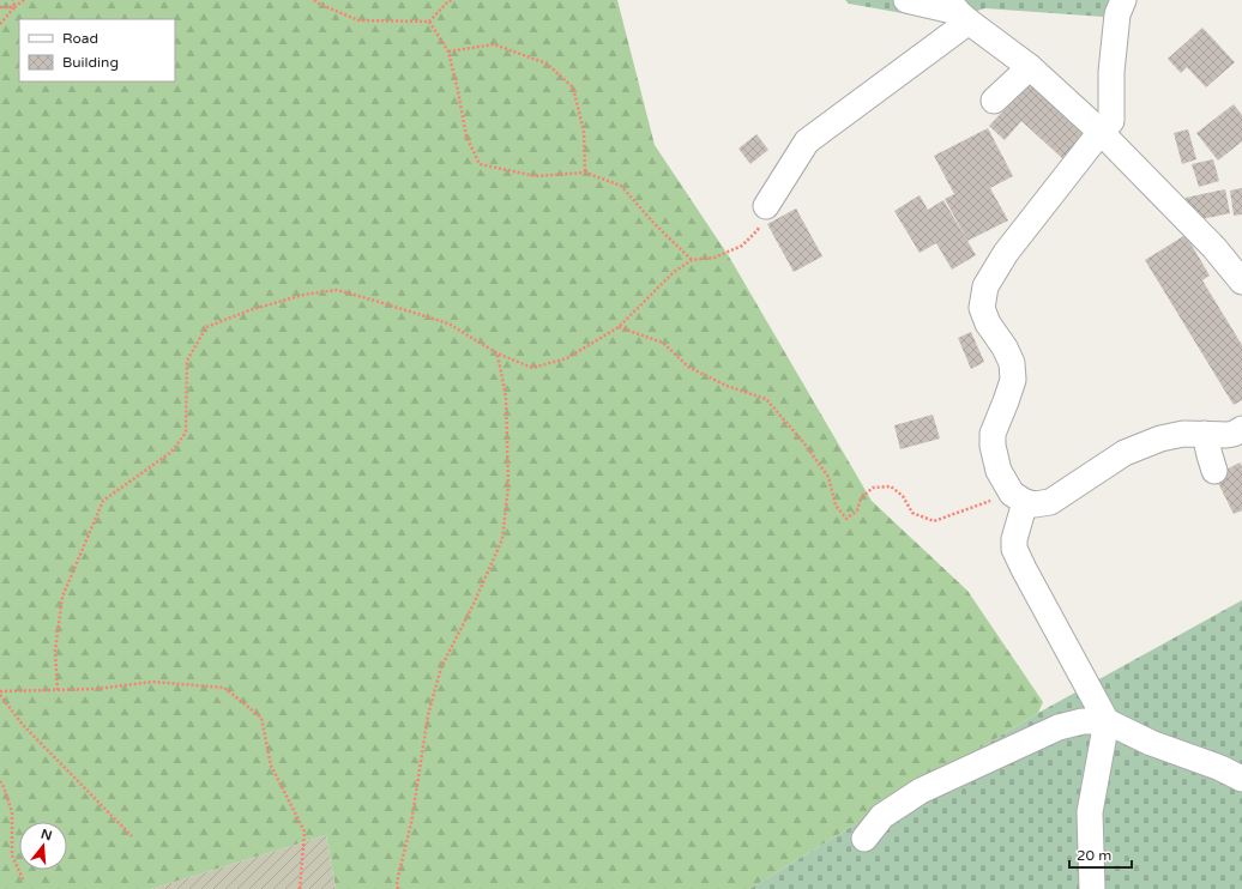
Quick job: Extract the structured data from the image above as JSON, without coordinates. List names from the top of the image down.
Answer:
{
  "legend": ["Road", "Building"],
  "scale_bar": "20 m",
  "north": "top"
}
